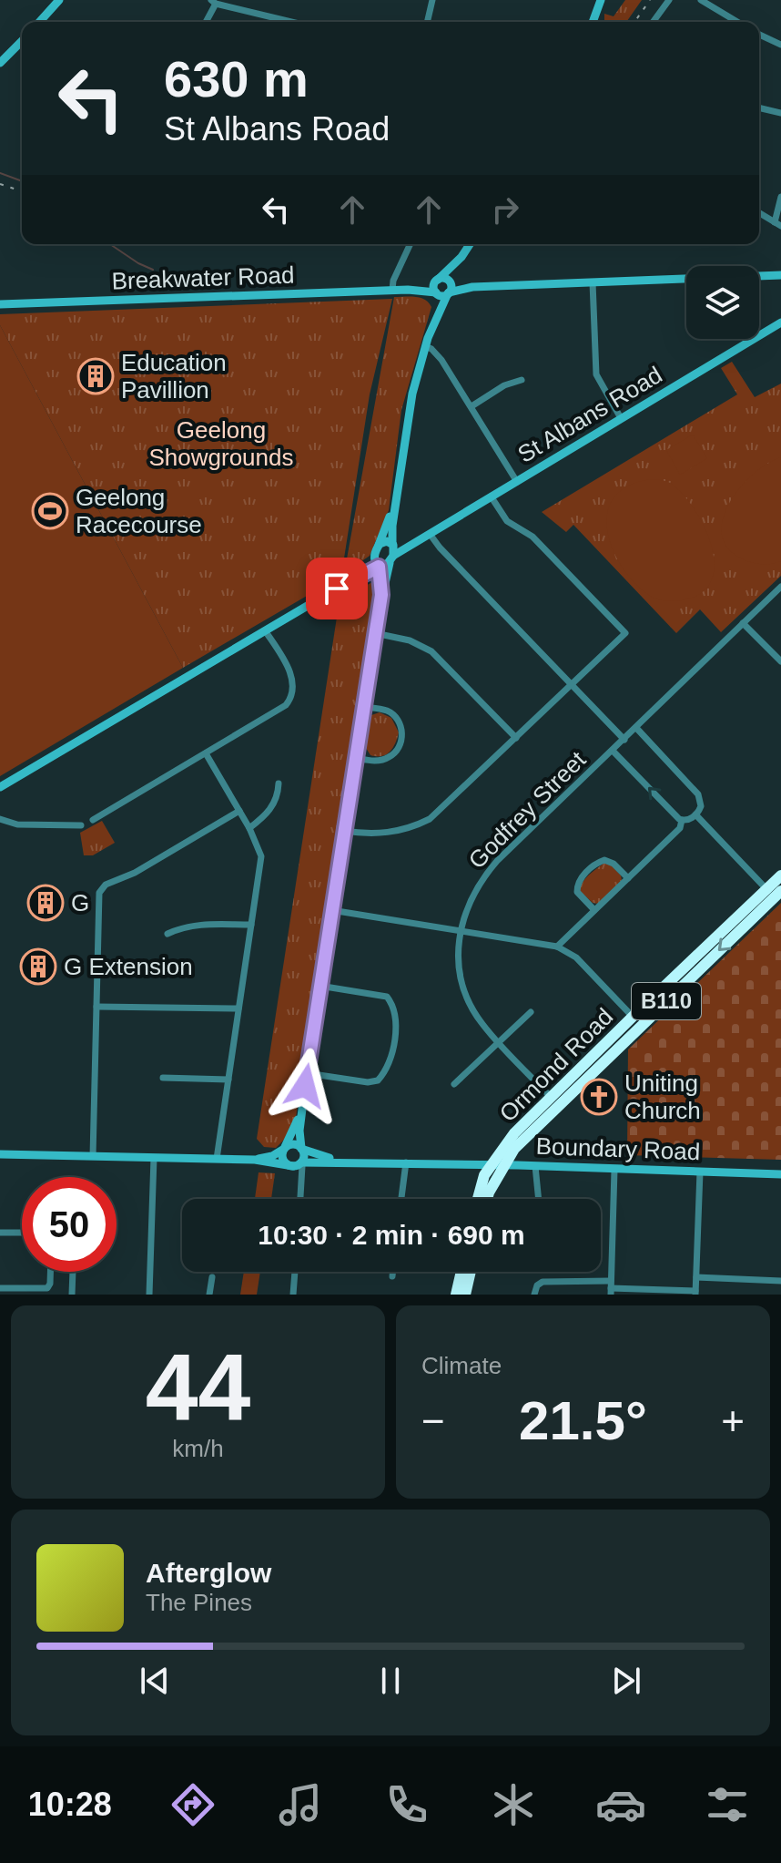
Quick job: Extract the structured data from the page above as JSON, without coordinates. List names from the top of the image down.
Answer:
{
  "streets": {
    "highway": ["B110", "Ormond Road"],
    "main road": ["Breakwater Road", "St Albans Road", "Boundary Road"],
    "street": ["Godfrey Street"]
  },
  "crossings": [
    ["Godfrey Street", "Ormond Road"],
    ["B110", "Ormond Road"],
    ["B110", "Boundary Road"],
    ["Ormond Road", "Boundary Road"]
  ],
  "parks": ["Geelong Showgrounds"],
  "places": {
    "building": ["Education Pavillion", "G", "G Extension"],
    "sports": ["Geelong Racecourse"],
    "church": ["Uniting Church"]
  },
  "page": {
    "turn": ["630 m", "St Albans Road"],
    "limit": "50",
    "trip": "10:30 · 2 min · 690 m",
    "tile": [
      ["44", "km/h"],
      "Climate"
    ],
    "heat": ["−", "21.5°", "+"],
    "song": ["Afterglow", "The Pines"],
    "tabs": "10:28"
  }
}
